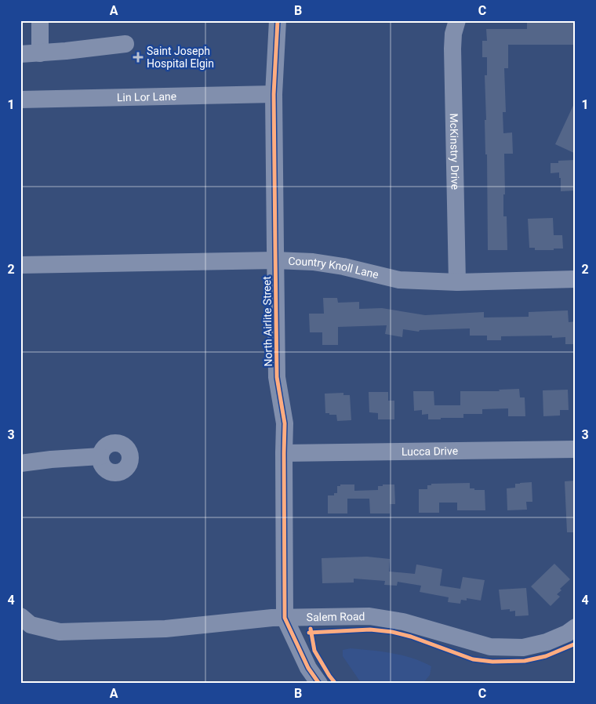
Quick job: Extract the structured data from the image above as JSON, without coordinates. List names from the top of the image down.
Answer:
{
  "streets": {
    "street": [
      "Lin Lor Lane",
      "McKinstry Drive",
      "Country Knoll Lane",
      "North Airlite Street",
      "Lucca Drive",
      "Salem Road"
    ]
  },
  "crossings": [
    ["Lin Lor Lane", "North Airlite Street"],
    ["McKinstry Drive", "Country Knoll Lane"],
    ["Country Knoll Lane", "North Airlite Street"],
    ["North Airlite Street", "Lucca Drive"],
    ["North Airlite Street", "Salem Road"]
  ],
  "places": {
    "health": ["Saint Joseph Hospital Elgin"]
  },
  "grid": {
    "columns": ["A", "B", "C"],
    "rows": [
      "1",
      "2",
      "3",
      "4"
    ]
  }
}
